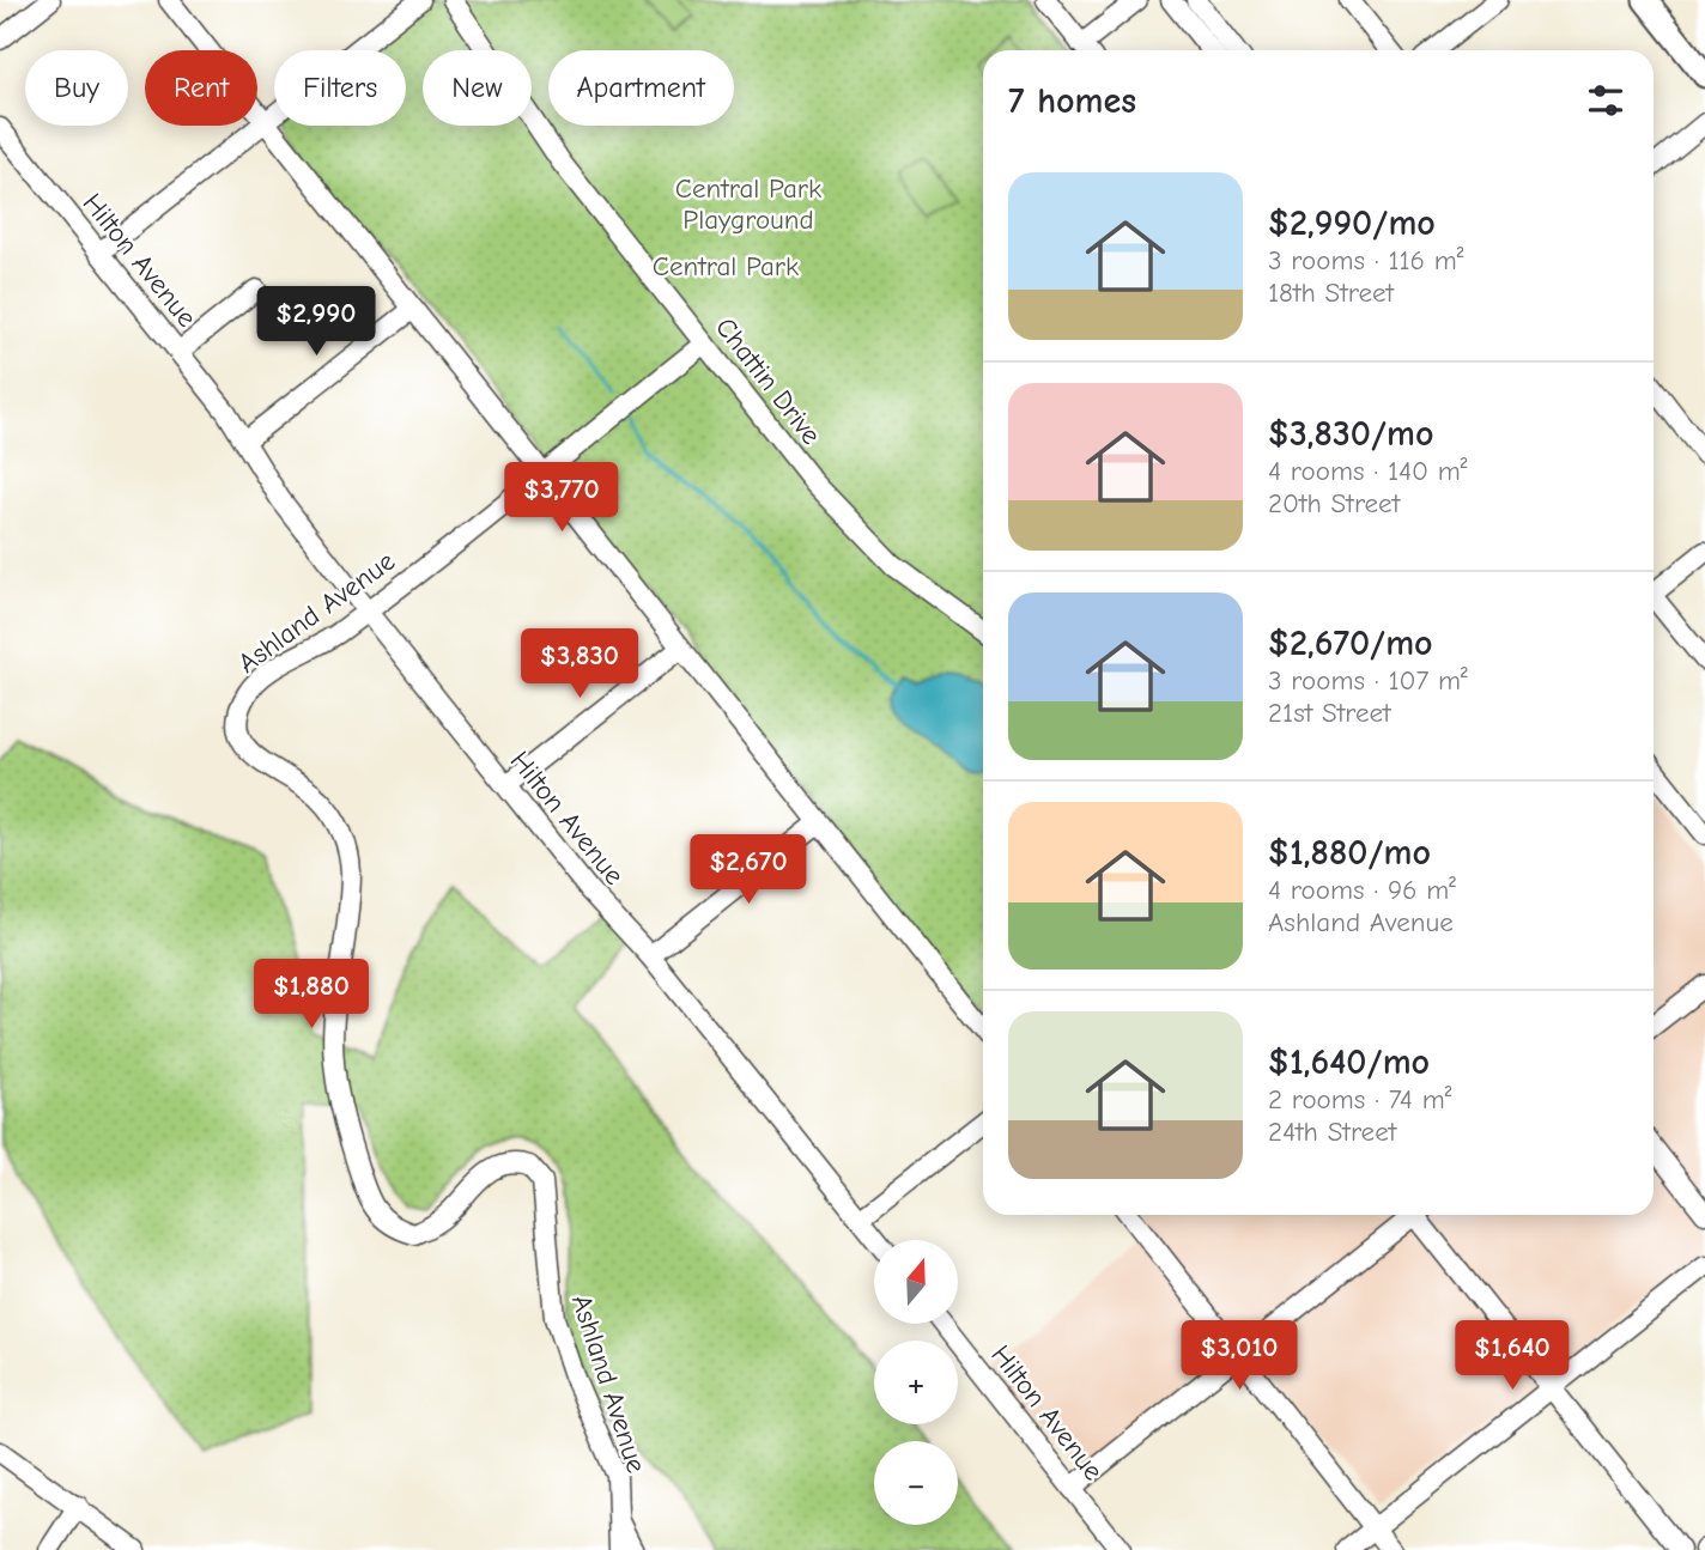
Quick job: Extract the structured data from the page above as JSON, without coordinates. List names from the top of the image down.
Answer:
{
  "streets": {
    "street": ["Hilton Avenue", "Chattin Drive", "Ashland Avenue"]
  },
  "crossings": [
    ["Hilton Avenue", "Ashland Avenue"],
    ["Chattin Drive", "Ashland Avenue"]
  ],
  "parks": ["Central Park Playground", "Central Park"],
  "north": "top",
  "page": {
    "chip": [
      "Buy",
      "Rent",
      "Filters",
      "New",
      "Apartment"
    ],
    "heading": "7 homes",
    "list": [
      {
        "name": "$2,990/mo",
        "note": "3 rooms · 116 m² · 18th Street"
      },
      {
        "name": "$3,830/mo",
        "note": "4 rooms · 140 m² · 20th Street"
      },
      {
        "name": "$2,670/mo",
        "note": "3 rooms · 107 m² · 21st Street"
      },
      {
        "name": "$1,880/mo",
        "note": "4 rooms · 96 m² · Ashland Avenue"
      },
      {
        "name": "$1,640/mo",
        "note": "2 rooms · 74 m² · 24th Street"
      }
    ],
    "price": [
      "$2,990",
      "$3,770",
      "$3,830",
      "$2,670",
      "$1,880",
      "$3,010",
      "$1,640"
    ],
    "map_buttons": ["+", "−"]
  }
}
